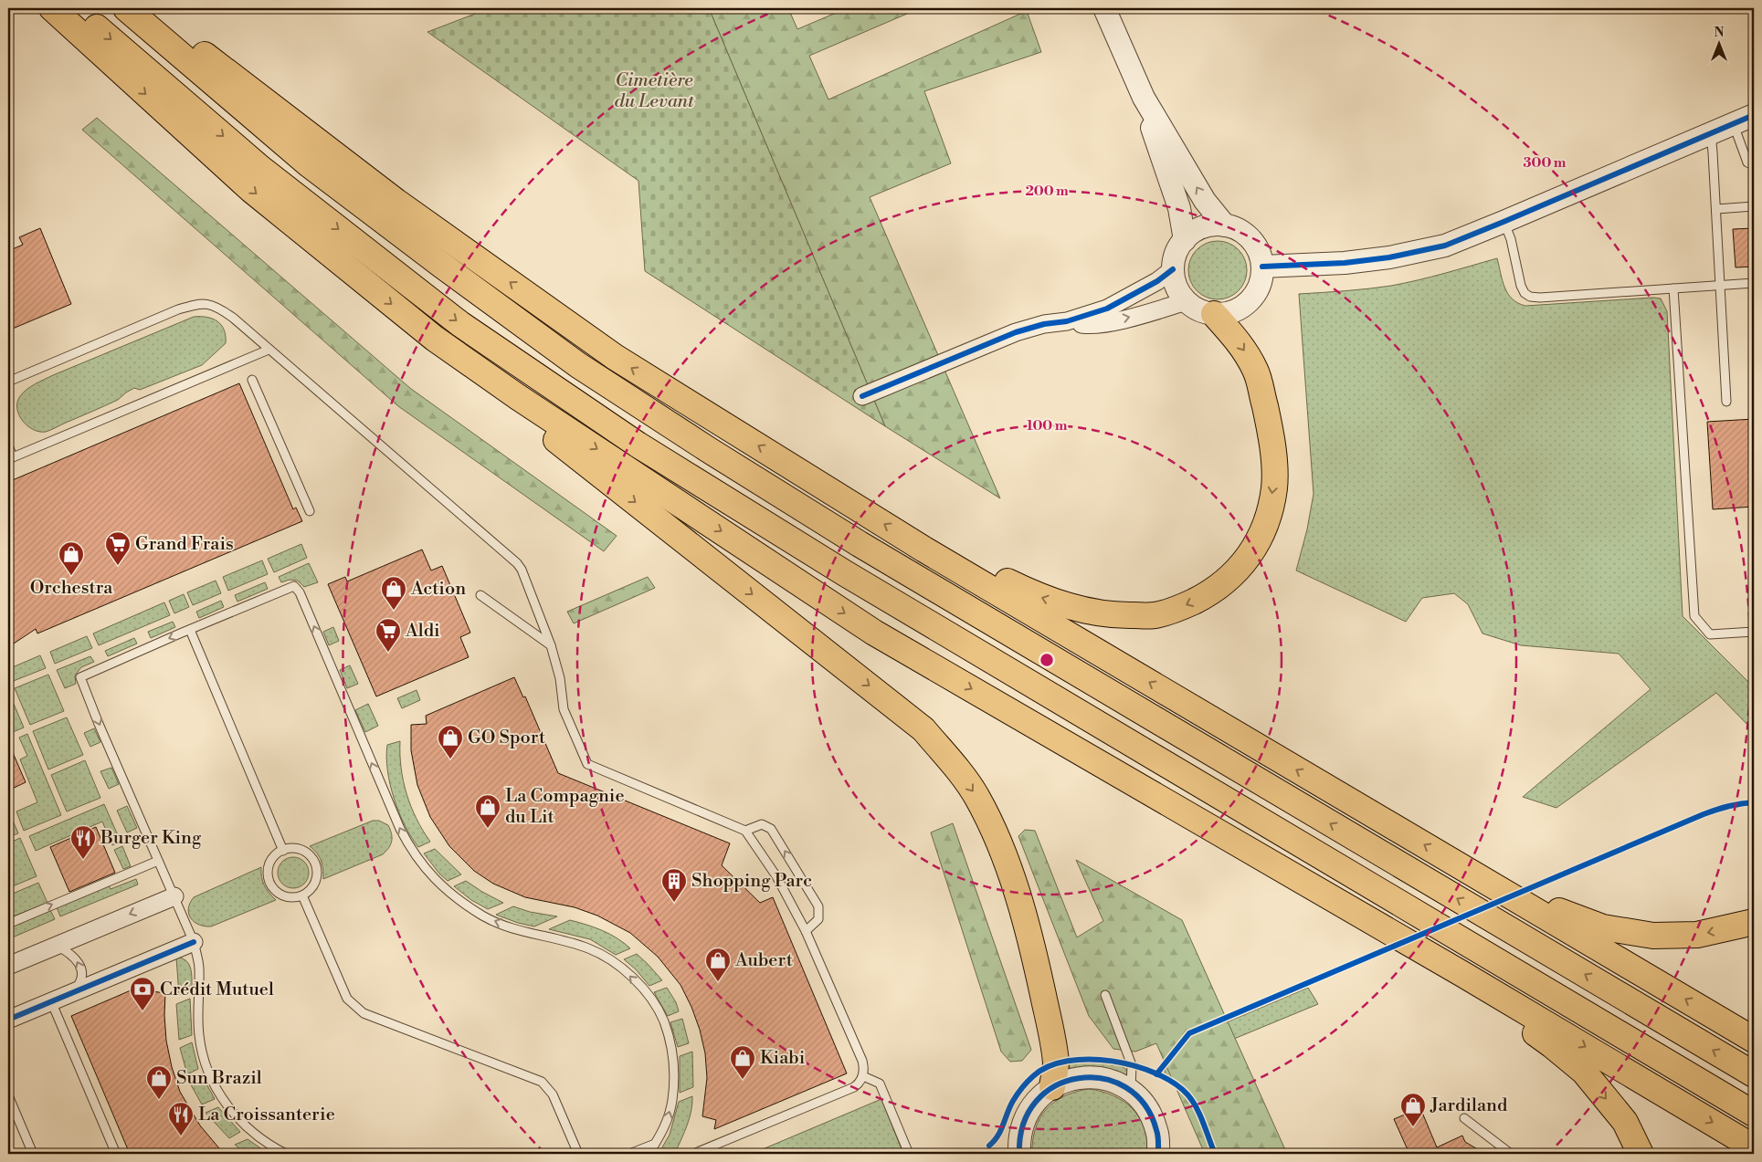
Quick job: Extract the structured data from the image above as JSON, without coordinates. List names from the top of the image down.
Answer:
{
  "parks": ["Cimetière du Levant"],
  "places": {
    "supermarket": ["Grand Frais", "Aldi"],
    "shop": [
      "Orchestra",
      "Action",
      "GO Sport",
      "La Compagnie du Lit",
      "Aubert",
      "Kiabi",
      "Sun Brazil",
      "Jardiland"
    ],
    "restaurant": ["Burger King", "La Croissanterie"],
    "building": ["Shopping Parc"],
    "bank": ["Crédit Mutuel"]
  },
  "north": "top",
  "rings": ["300 m", "200 m", "100 m"]
}
